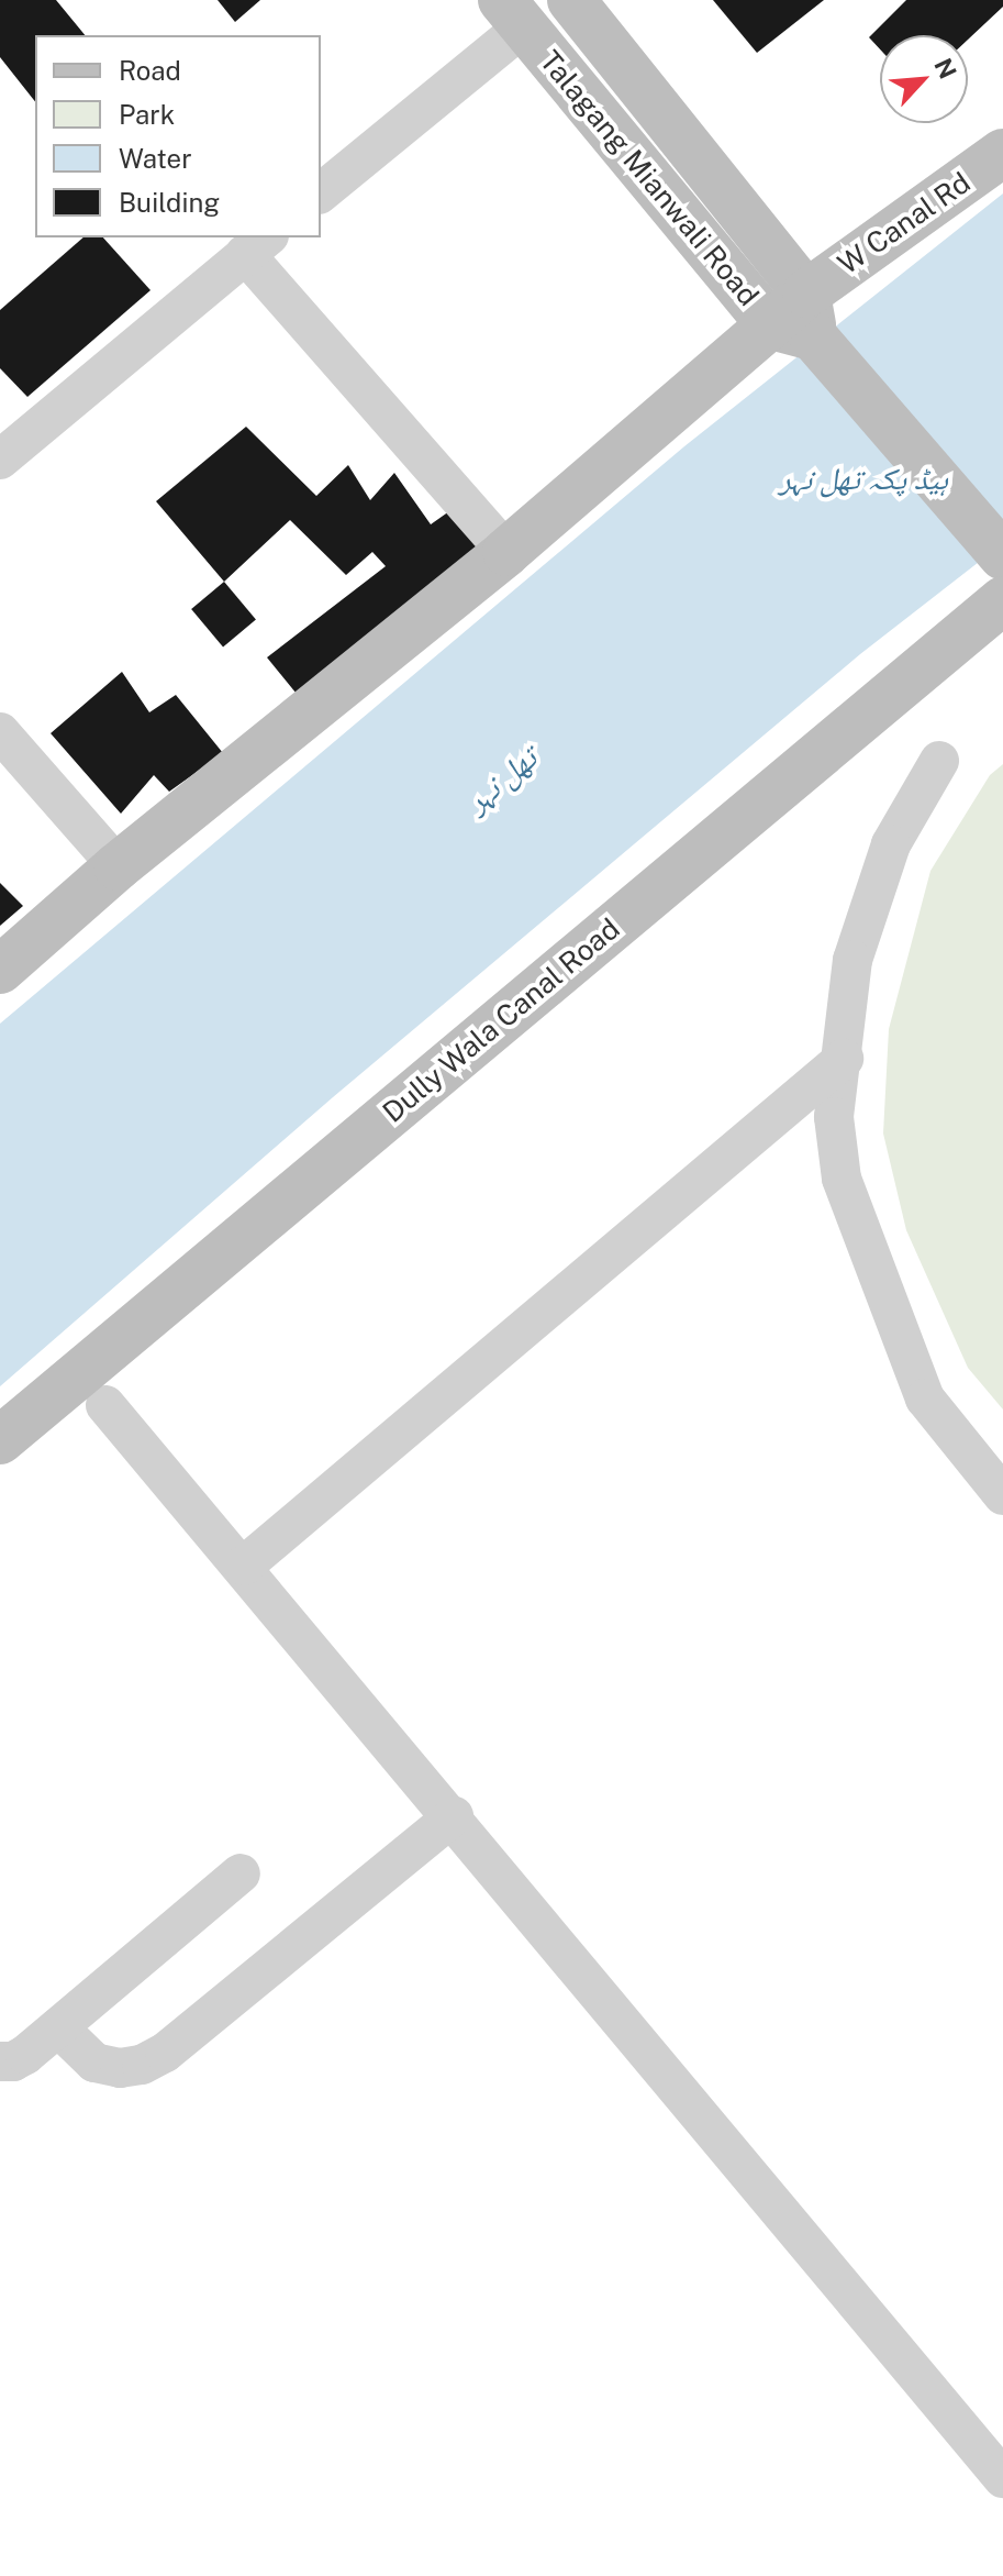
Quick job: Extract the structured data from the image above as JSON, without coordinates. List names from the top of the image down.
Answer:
{
  "streets": {
    "street": ["Talagang Mianwali Road", "W Canal Rd", "Dully Wala Canal Road"]
  },
  "crossings": [
    ["Talagang Mianwali Road", "W Canal Rd"]
  ],
  "water": ["ہیڈ پکہ تھل نہر", "تھل نہر"],
  "legend": [
    "Road",
    "Park",
    "Water",
    "Building"
  ],
  "north": "top right"
}
